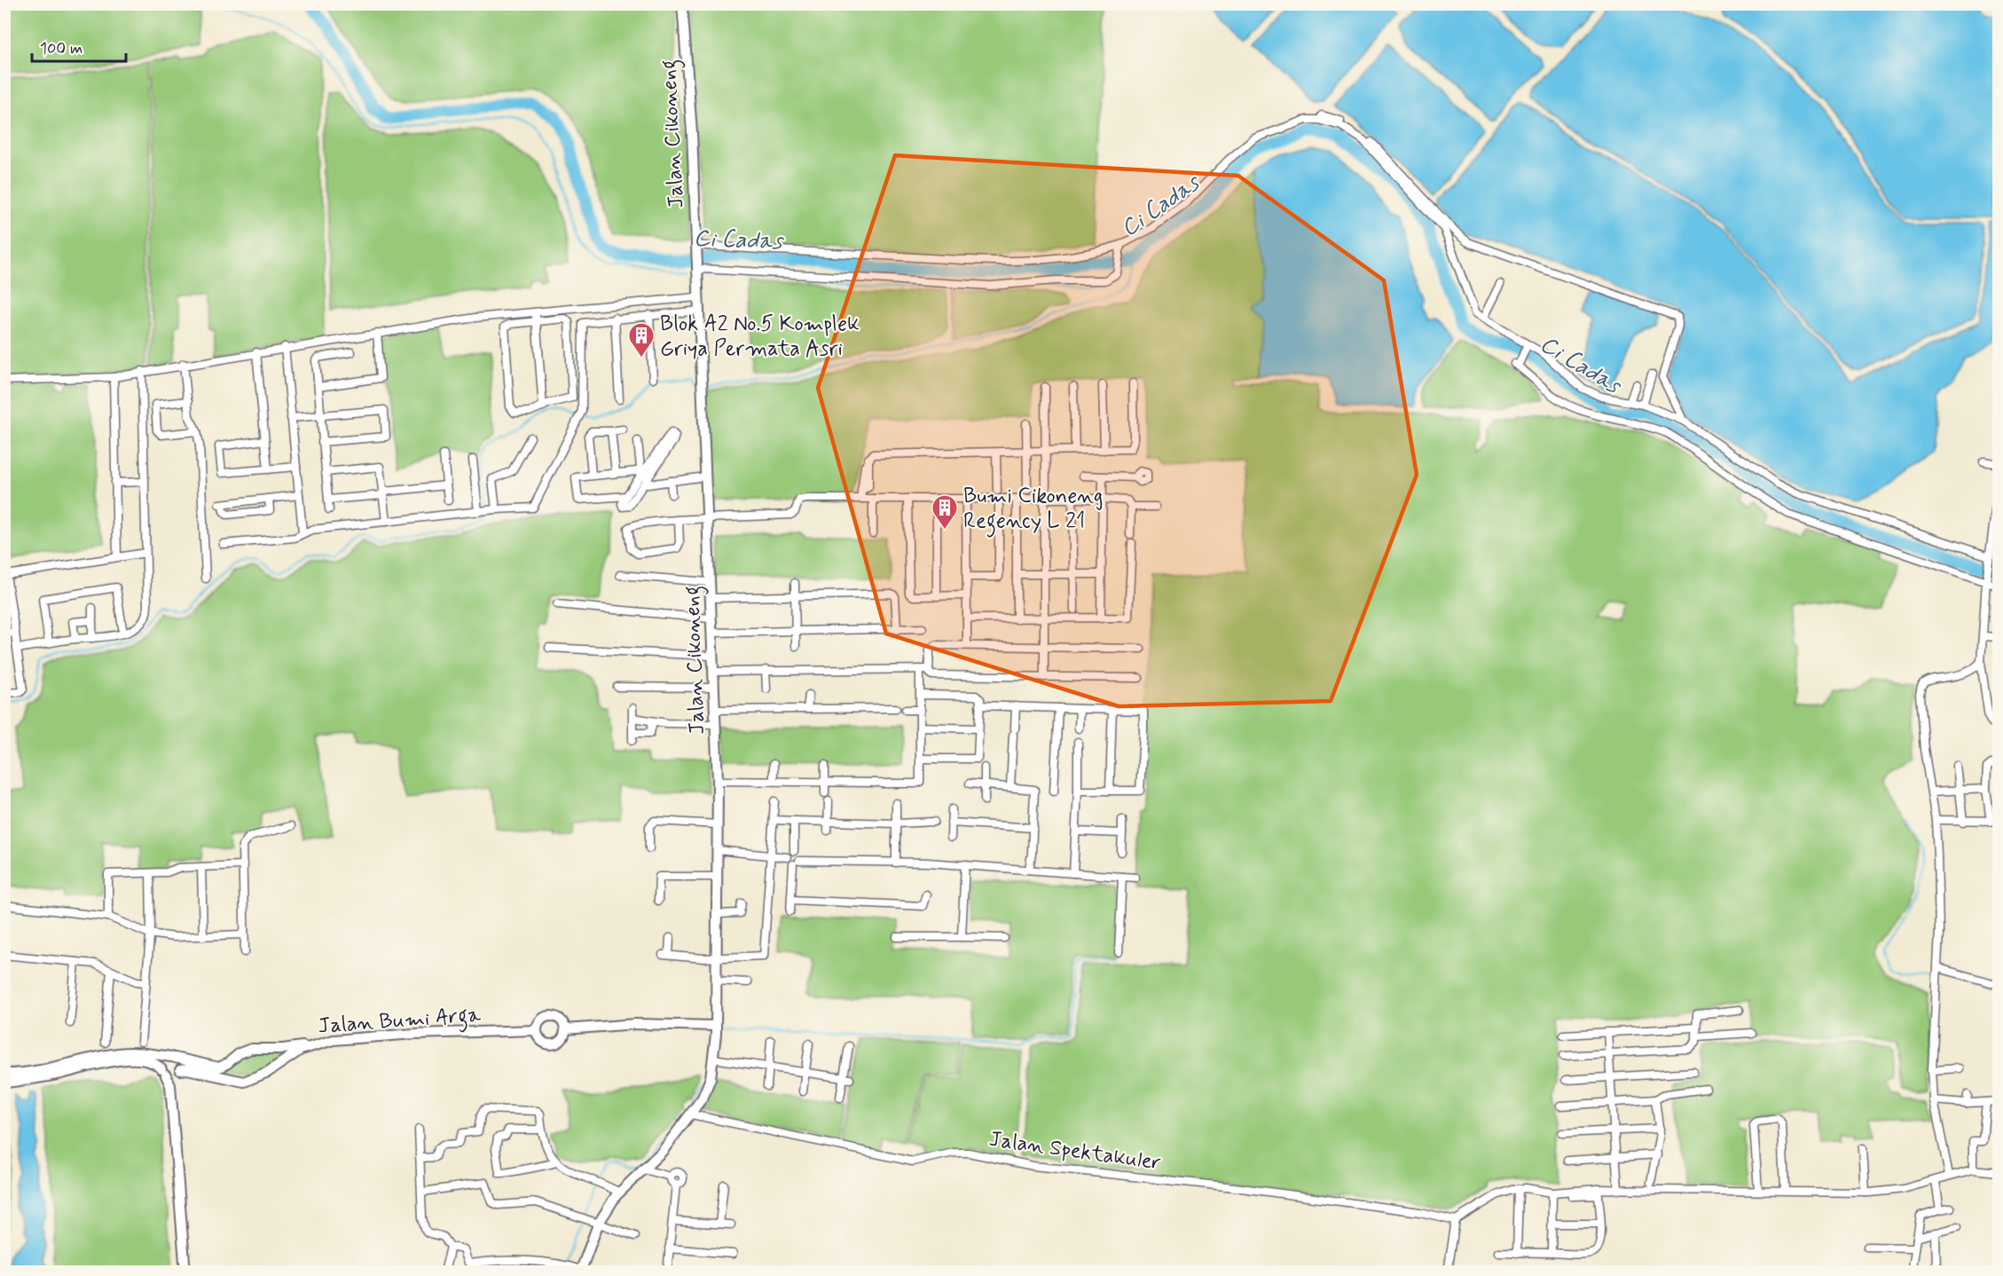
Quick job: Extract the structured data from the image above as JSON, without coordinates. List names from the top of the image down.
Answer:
{
  "streets": {
    "street": ["Jalan Cikoneng", "Jalan Bumi Arga", "Jalan Spektakuler"]
  },
  "crossings": [
    ["Jalan Cikoneng", "Jalan Spektakuler"]
  ],
  "water": ["Ci Cadas"],
  "places": {
    "building": ["Blok A2 No.5 Komplek Griya Permata Asri", "Bumi Cikoneng Regency L 21"]
  },
  "scale_bar": "100 m"
}
